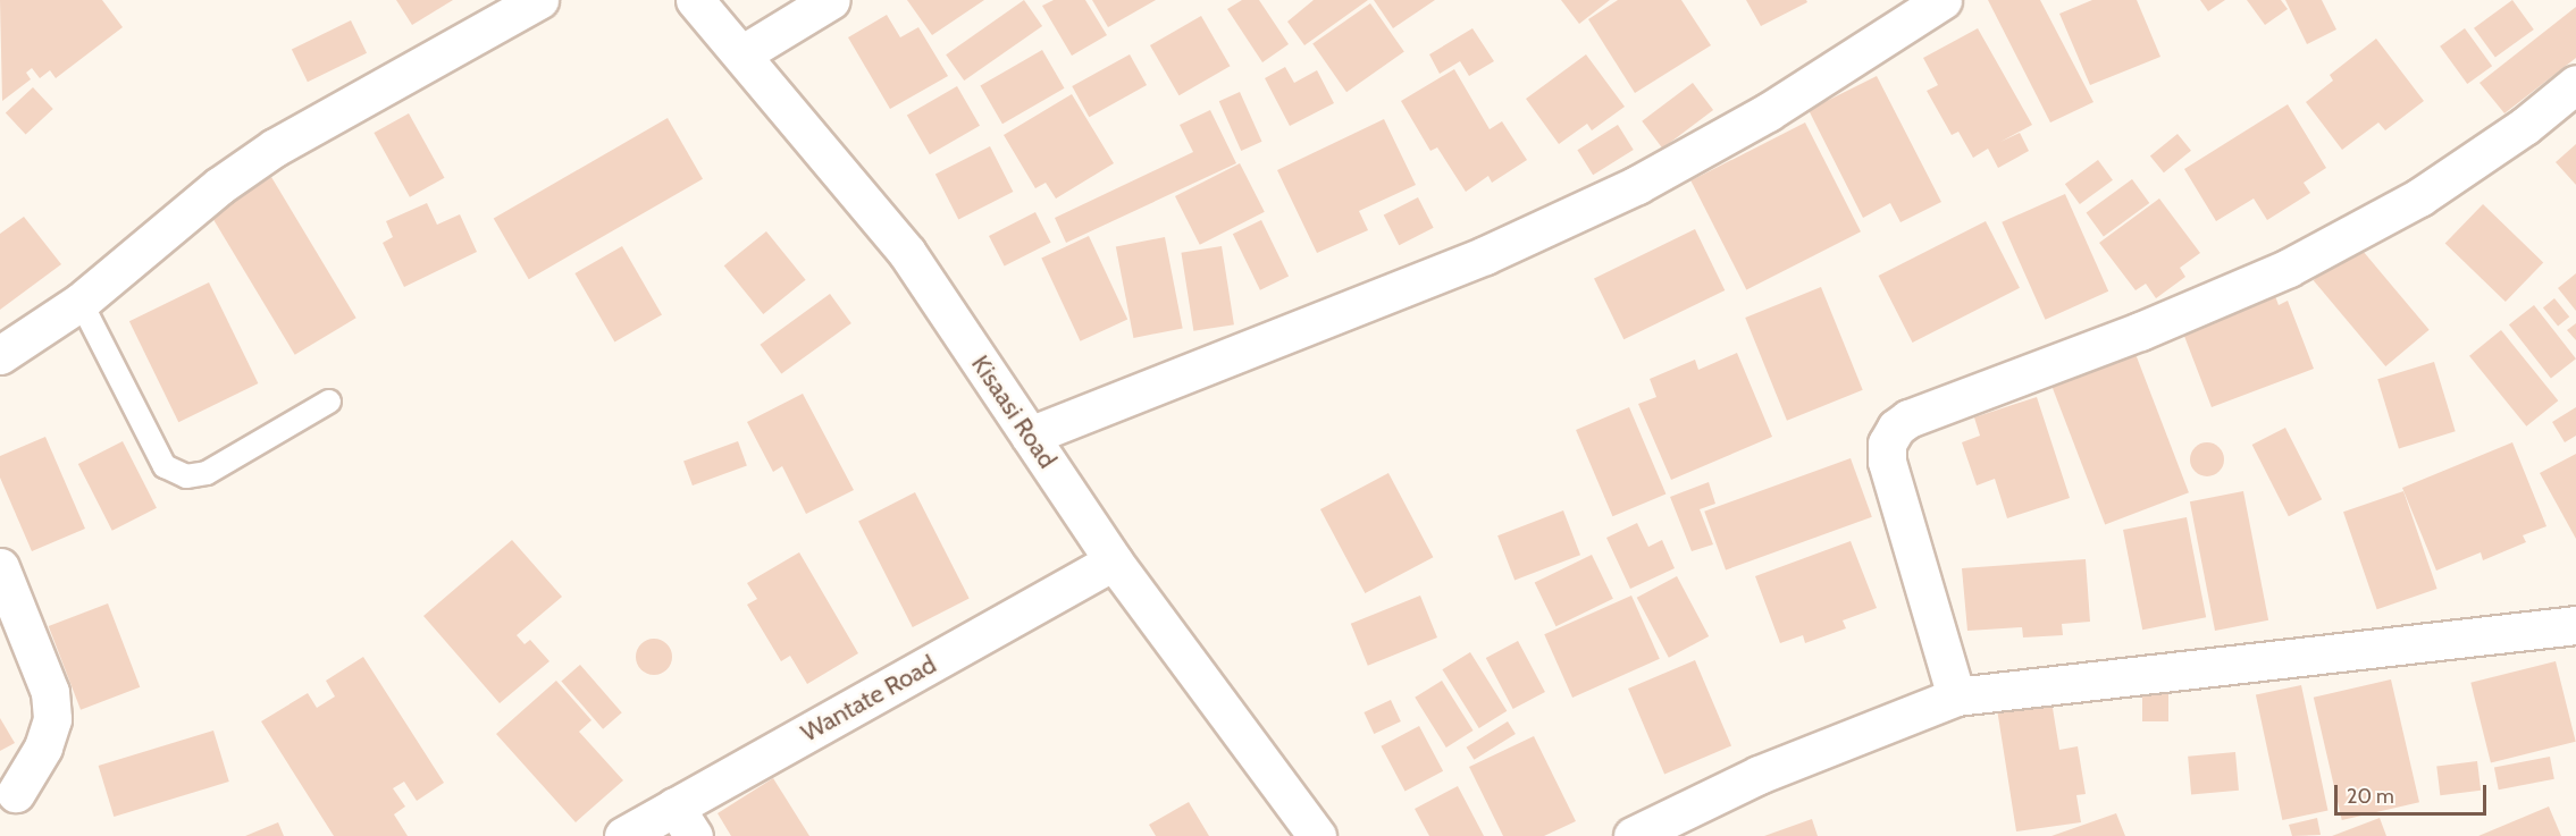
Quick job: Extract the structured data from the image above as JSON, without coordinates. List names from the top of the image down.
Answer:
{
  "streets": {
    "street": ["Kisaasi Road", "Wantate Road"]
  },
  "crossings": [
    ["Kisaasi Road", "Wantate Road"]
  ],
  "scale_bar": "20 m"
}
